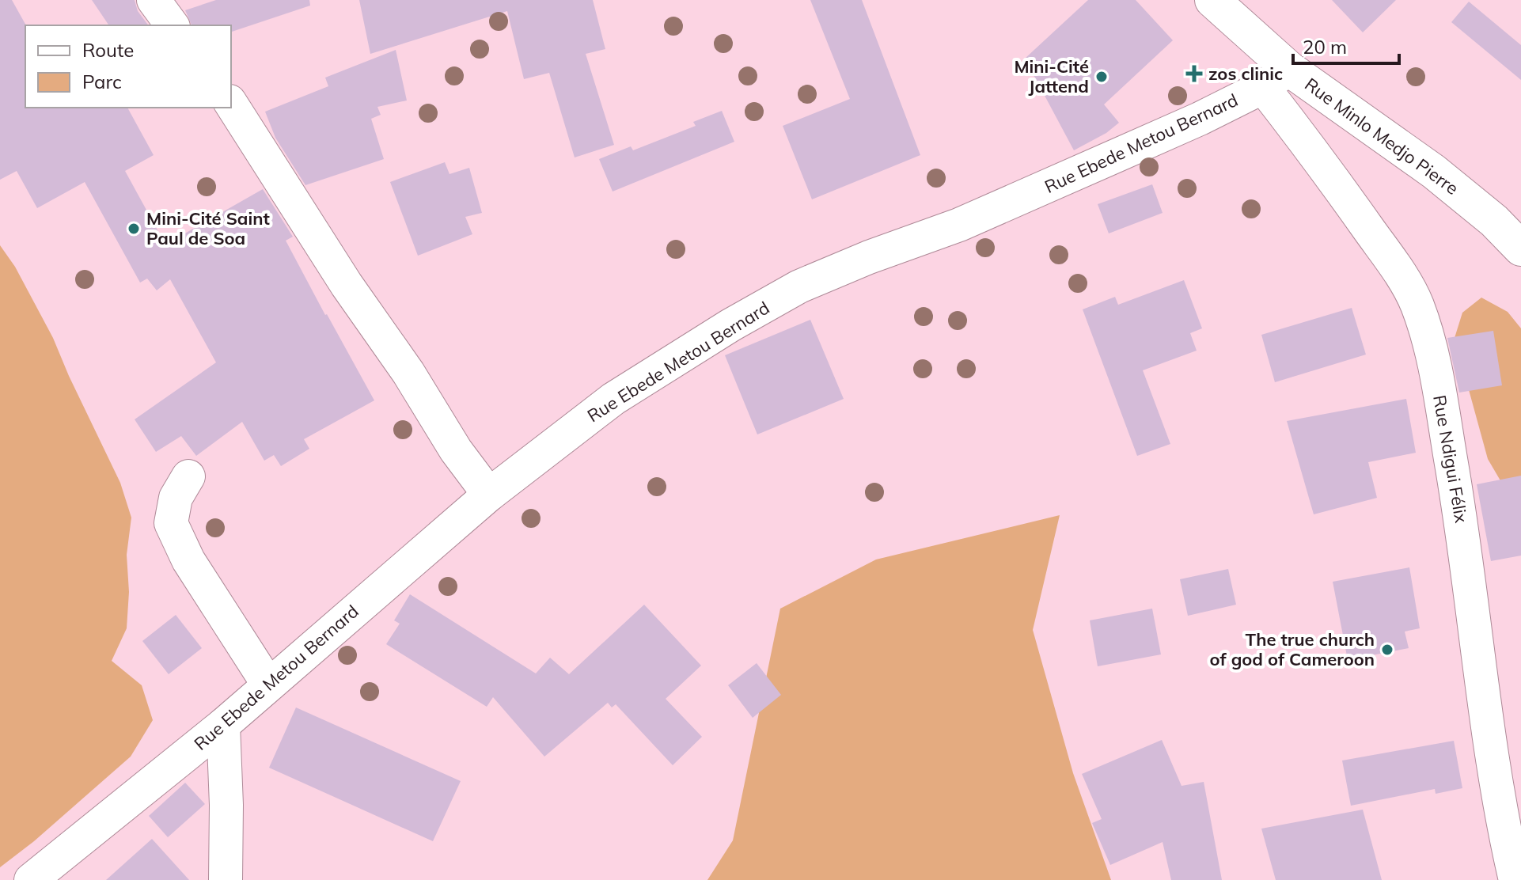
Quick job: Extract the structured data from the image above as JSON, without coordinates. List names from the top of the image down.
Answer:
{
  "streets": {
    "street": ["Rue Minlo Medjo Pierre", "Rue Ebede Metou Bernard", "Rue Ndigui Félix"]
  },
  "crossings": [
    ["Rue Minlo Medjo Pierre", "Rue Ebede Metou Bernard"],
    ["Rue Minlo Medjo Pierre", "Rue Ndigui Félix"],
    ["Rue Ebede Metou Bernard", "Rue Ndigui Félix"]
  ],
  "places": {
    "health": ["zos clinic"],
    "other": ["Mini-Cité Jattend", "Mini-Cité Saint Paul de Soa", "The true church of god of Cameroon"]
  },
  "legend": ["Route", "Parc"],
  "scale_bar": "20 m"
}
